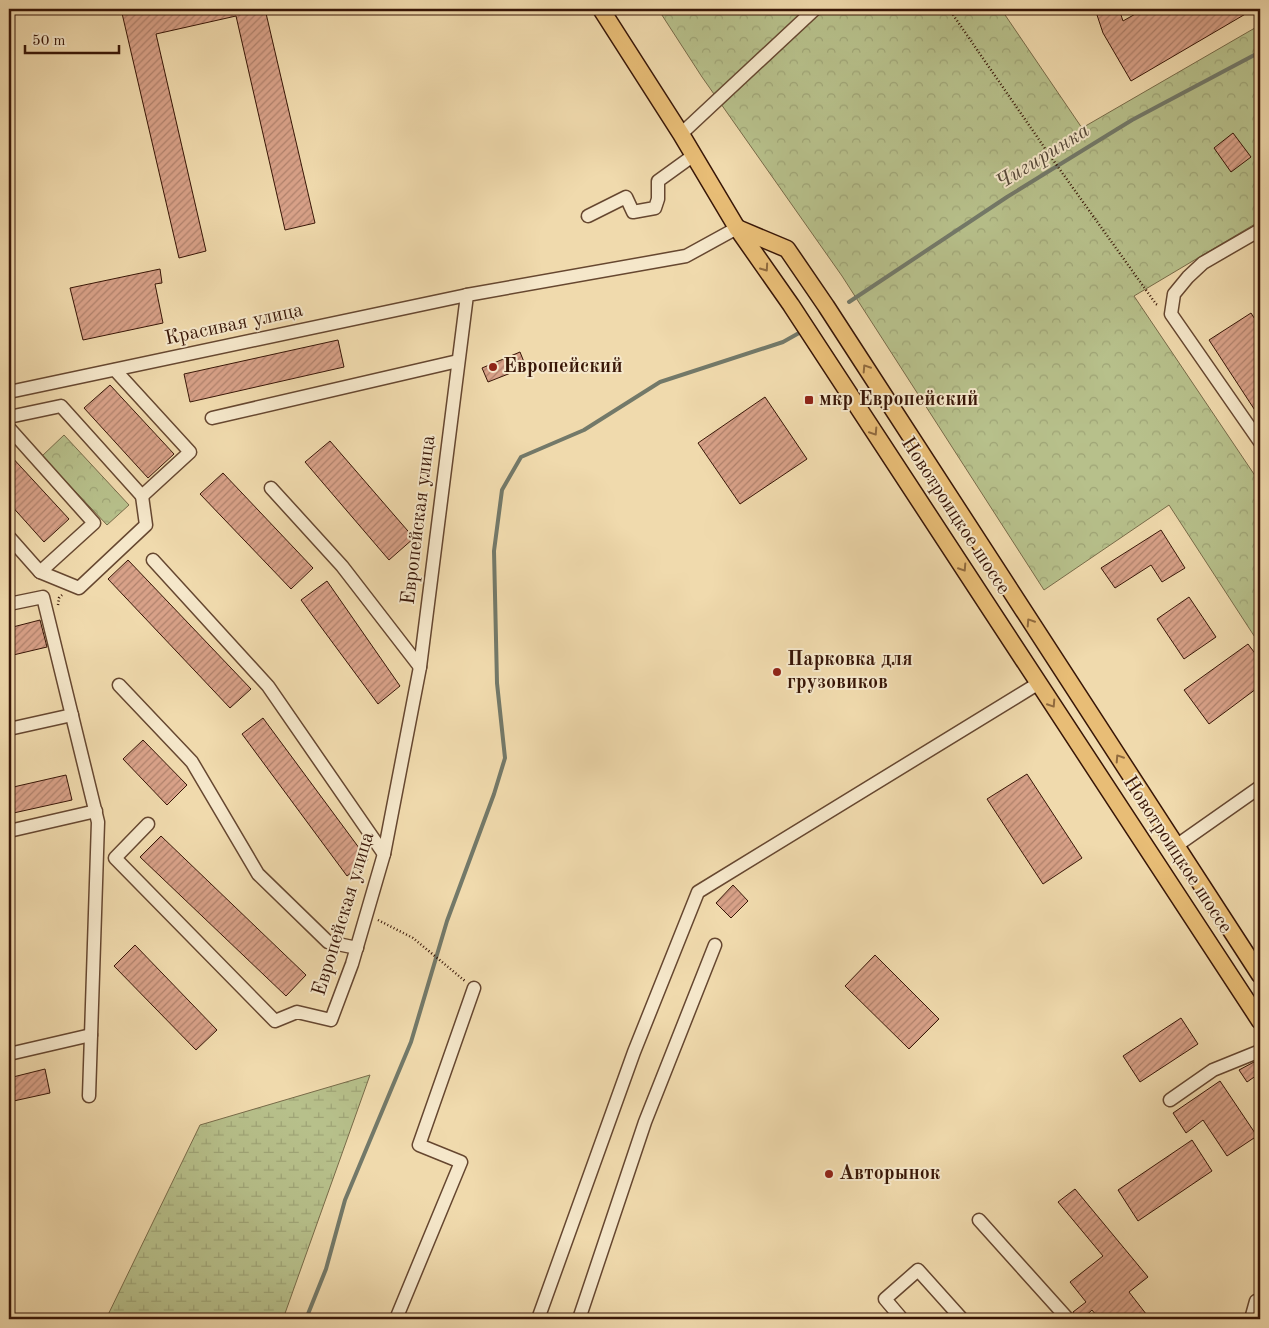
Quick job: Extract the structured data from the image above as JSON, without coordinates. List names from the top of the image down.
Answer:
{
  "streets": {
    "main road": ["Новотроицкое шоссе"],
    "street": ["Красивая улица", "Европейская улица"]
  },
  "crossings": [
    ["Красивая улица", "Европейская улица"]
  ],
  "water": ["Чигиринка"],
  "places": {
    "other": ["Европейский", "Парковка для грузовиков", "Авторынок"],
    "transit": ["мкр Европейский"]
  },
  "scale_bar": "50 m"
}
